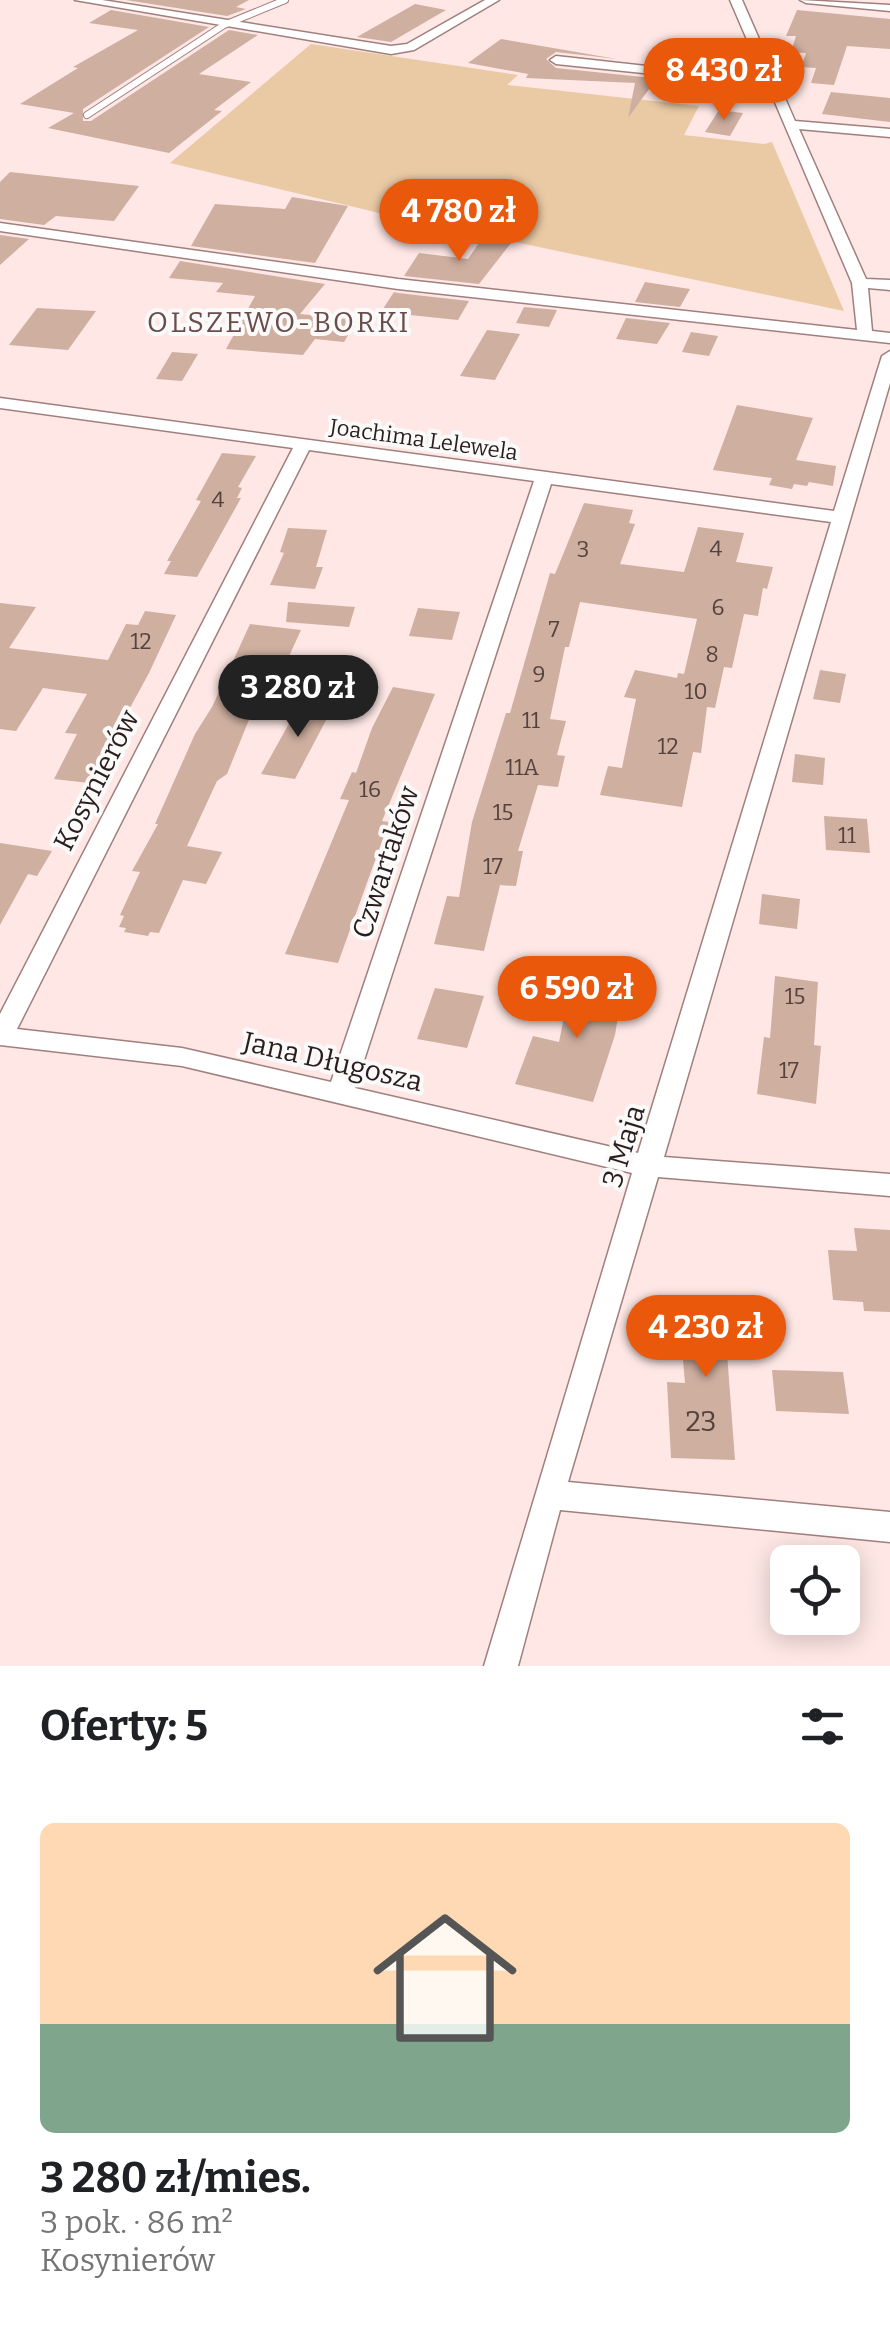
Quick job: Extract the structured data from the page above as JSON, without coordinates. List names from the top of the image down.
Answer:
{
  "streets": {
    "street": [
      "Joachima Lelewela",
      "Kosynierów",
      "Czwartaków",
      "Jana Długosza",
      "3 Maja"
    ]
  },
  "crossings": [
    ["Joachima Lelewela", "Kosynierów"],
    ["Joachima Lelewela", "Czwartaków"],
    ["Joachima Lelewela", "3 Maja"],
    ["Kosynierów", "Jana Długosza"],
    ["Czwartaków", "Jana Długosza"],
    ["Jana Długosza", "3 Maja"]
  ],
  "districts": ["OLSZEWO-BORKI"],
  "house_numbers": [
    "4",
    "4",
    "3",
    "6",
    "7",
    "12",
    "8",
    "9",
    "10",
    "11",
    "12",
    "11A",
    "16",
    "15",
    "11",
    "17",
    "15",
    "17",
    "23"
  ],
  "page": {
    "price": [
      "8 430 zł",
      "4 780 zł",
      "3 280 zł",
      "6 590 zł",
      "4 230 zł"
    ],
    "heading": "Oferty: 5",
    "list": [
      {
        "name": "3 280 zł/mies.",
        "note": "3 pok. · 86 m² · Kosynierów"
      }
    ]
  }
}
